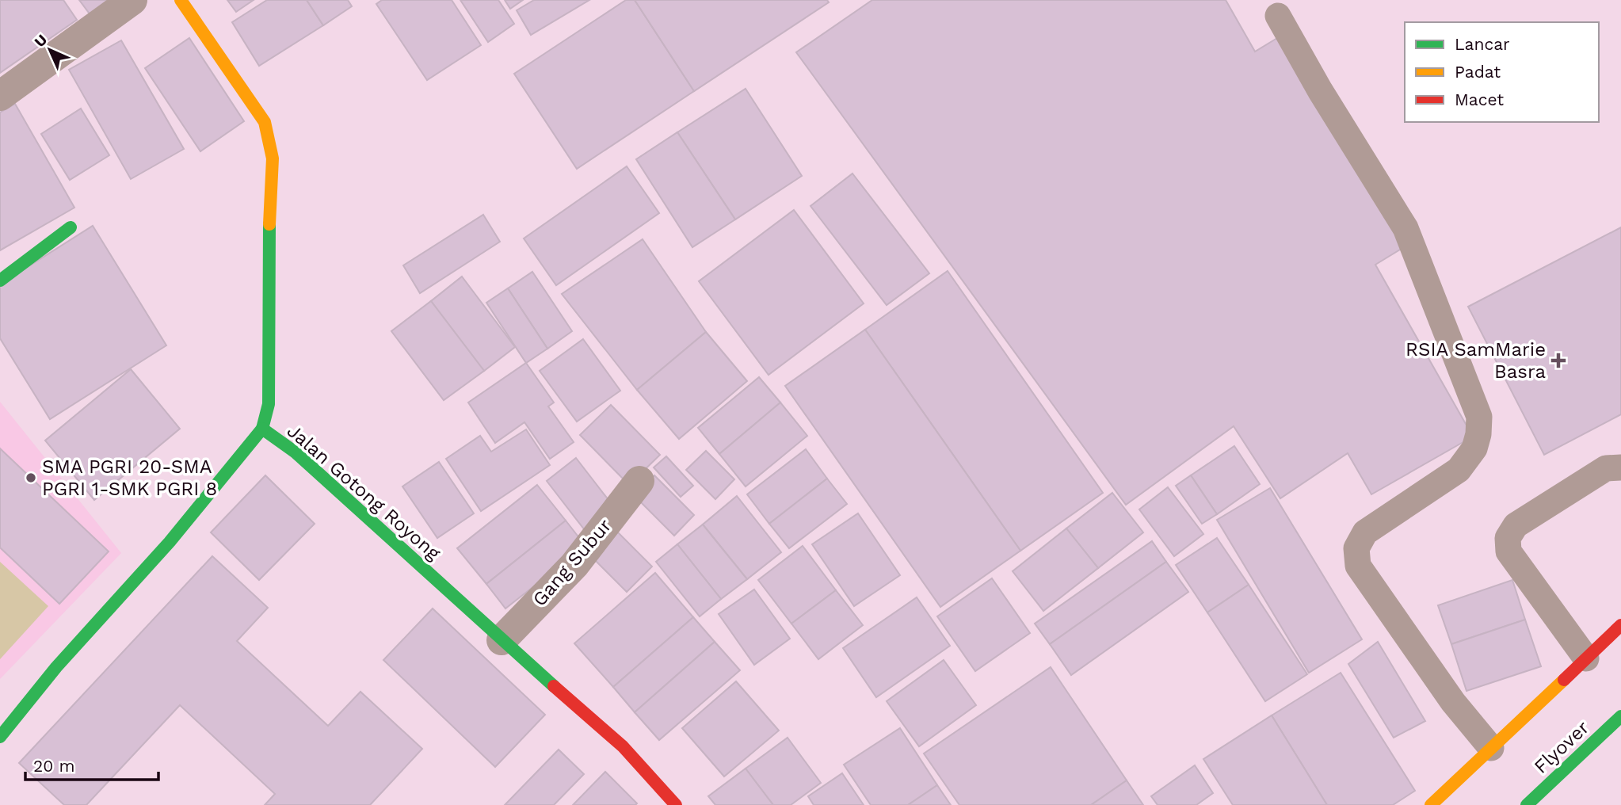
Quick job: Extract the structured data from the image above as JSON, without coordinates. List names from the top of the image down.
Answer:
{
  "streets": {
    "street": ["Jalan Gotong Royong", "Gang Subur", "Flyover"]
  },
  "crossings": [
    ["Jalan Gotong Royong", "Gang Subur"]
  ],
  "places": {
    "health": ["RSIA SamMarie Basra"],
    "other": ["SMA PGRI 20-SMA PGRI 1-SMK PGRI 8"]
  },
  "legend": ["Lancar", "Padat", "Macet"],
  "scale_bar": "20 m",
  "north": "top left"
}
